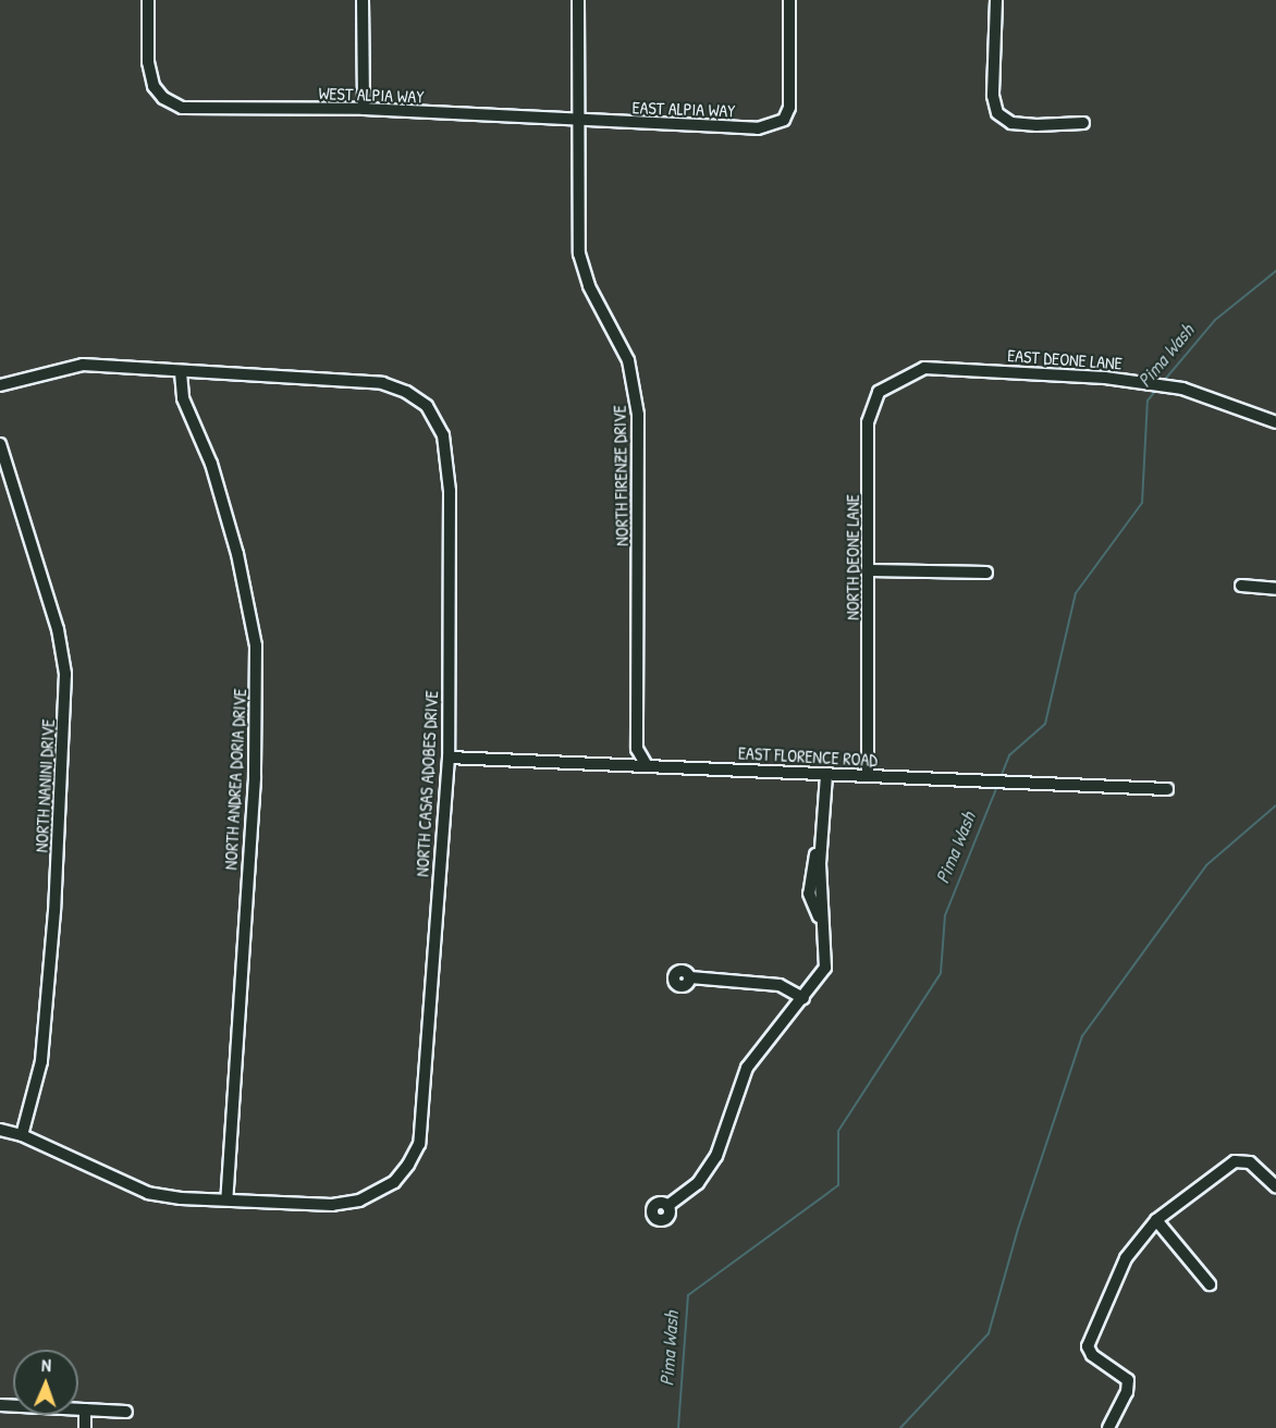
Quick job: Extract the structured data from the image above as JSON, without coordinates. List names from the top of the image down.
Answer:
{
  "streets": {
    "street": [
      "WEST ALPIA WAY",
      "EAST ALPIA WAY",
      "EAST DEONE LANE",
      "NORTH FIRENZE DRIVE",
      "NORTH DEONE LANE",
      "EAST FLORENCE ROAD",
      "NORTH ANDREA DORIA DRIVE",
      "NORTH CASAS ADOBES DRIVE",
      "NORTH NANINI DRIVE"
    ]
  },
  "crossings": [
    ["WEST ALPIA WAY", "EAST ALPIA WAY"],
    ["WEST ALPIA WAY", "NORTH FIRENZE DRIVE"],
    ["EAST ALPIA WAY", "NORTH FIRENZE DRIVE"],
    ["EAST DEONE LANE", "NORTH DEONE LANE"],
    ["NORTH FIRENZE DRIVE", "EAST FLORENCE ROAD"],
    ["NORTH DEONE LANE", "EAST FLORENCE ROAD"],
    ["EAST FLORENCE ROAD", "NORTH CASAS ADOBES DRIVE"],
    ["NORTH ANDREA DORIA DRIVE", "NORTH CASAS ADOBES DRIVE"],
    ["NORTH CASAS ADOBES DRIVE", "NORTH NANINI DRIVE"]
  ],
  "water": ["Pima Wash"],
  "north": "top"
}
